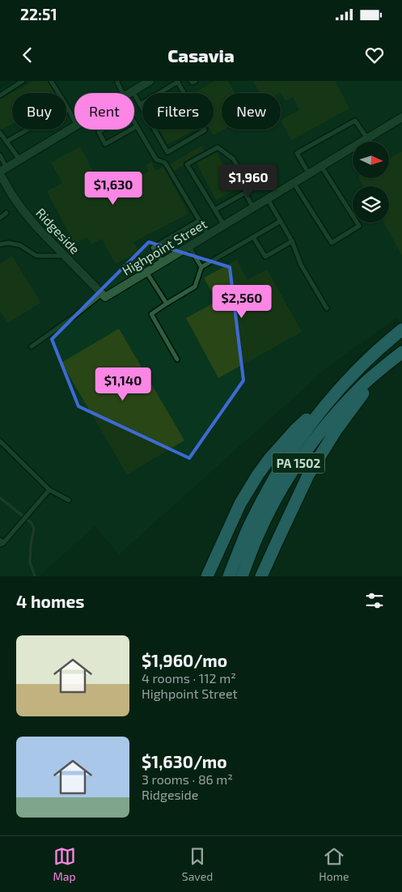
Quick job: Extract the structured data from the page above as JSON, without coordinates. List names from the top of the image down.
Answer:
{
  "streets": {
    "highway": ["PA 1502"],
    "street": ["Ridgeside", "Highpoint Street"]
  },
  "crossings": [
    ["Ridgeside", "Highpoint Street"]
  ],
  "north": "right",
  "page": {
    "status": "22:51",
    "header": "Casavia",
    "chip": [
      "Buy",
      "Rent",
      "Filters",
      "New"
    ],
    "price": [
      "$1,960",
      "$1,630",
      "$2,560",
      "$1,140"
    ],
    "heading": "4 homes",
    "list": [
      {
        "name": "$1,960/mo",
        "note": "4 rooms · 112 m² · Highpoint Street"
      },
      {
        "name": "$1,630/mo",
        "note": "3 rooms · 86 m² · Ridgeside"
      }
    ],
    "tabs": ["Map", "Saved", "Home"]
  }
}
